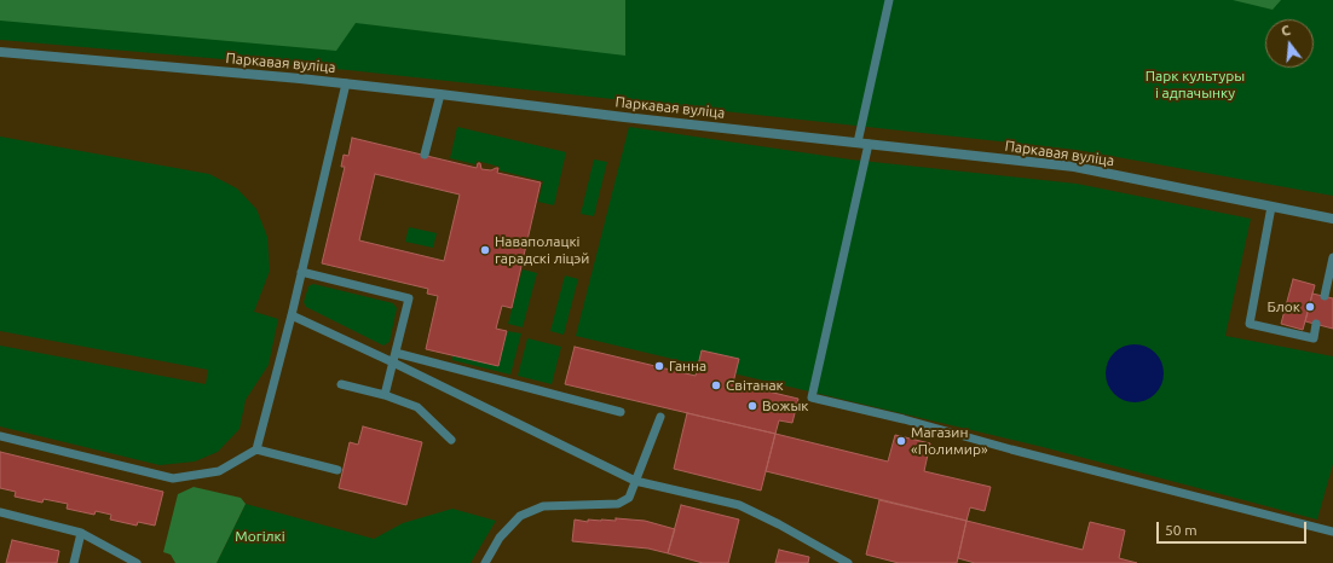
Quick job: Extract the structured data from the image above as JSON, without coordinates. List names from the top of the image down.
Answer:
{
  "streets": {
    "street": ["Паркавая вуліца"]
  },
  "parks": ["Парк культуры і адпачынку", "Могілкі"],
  "places": [
    "Наваполацкі гарадскі ліцэй",
    "Блок",
    "Ганна",
    "Світанак",
    "Вожык",
    "Магазин «Полимир»"
  ],
  "scale_bar": "50 m",
  "north": "top"
}
